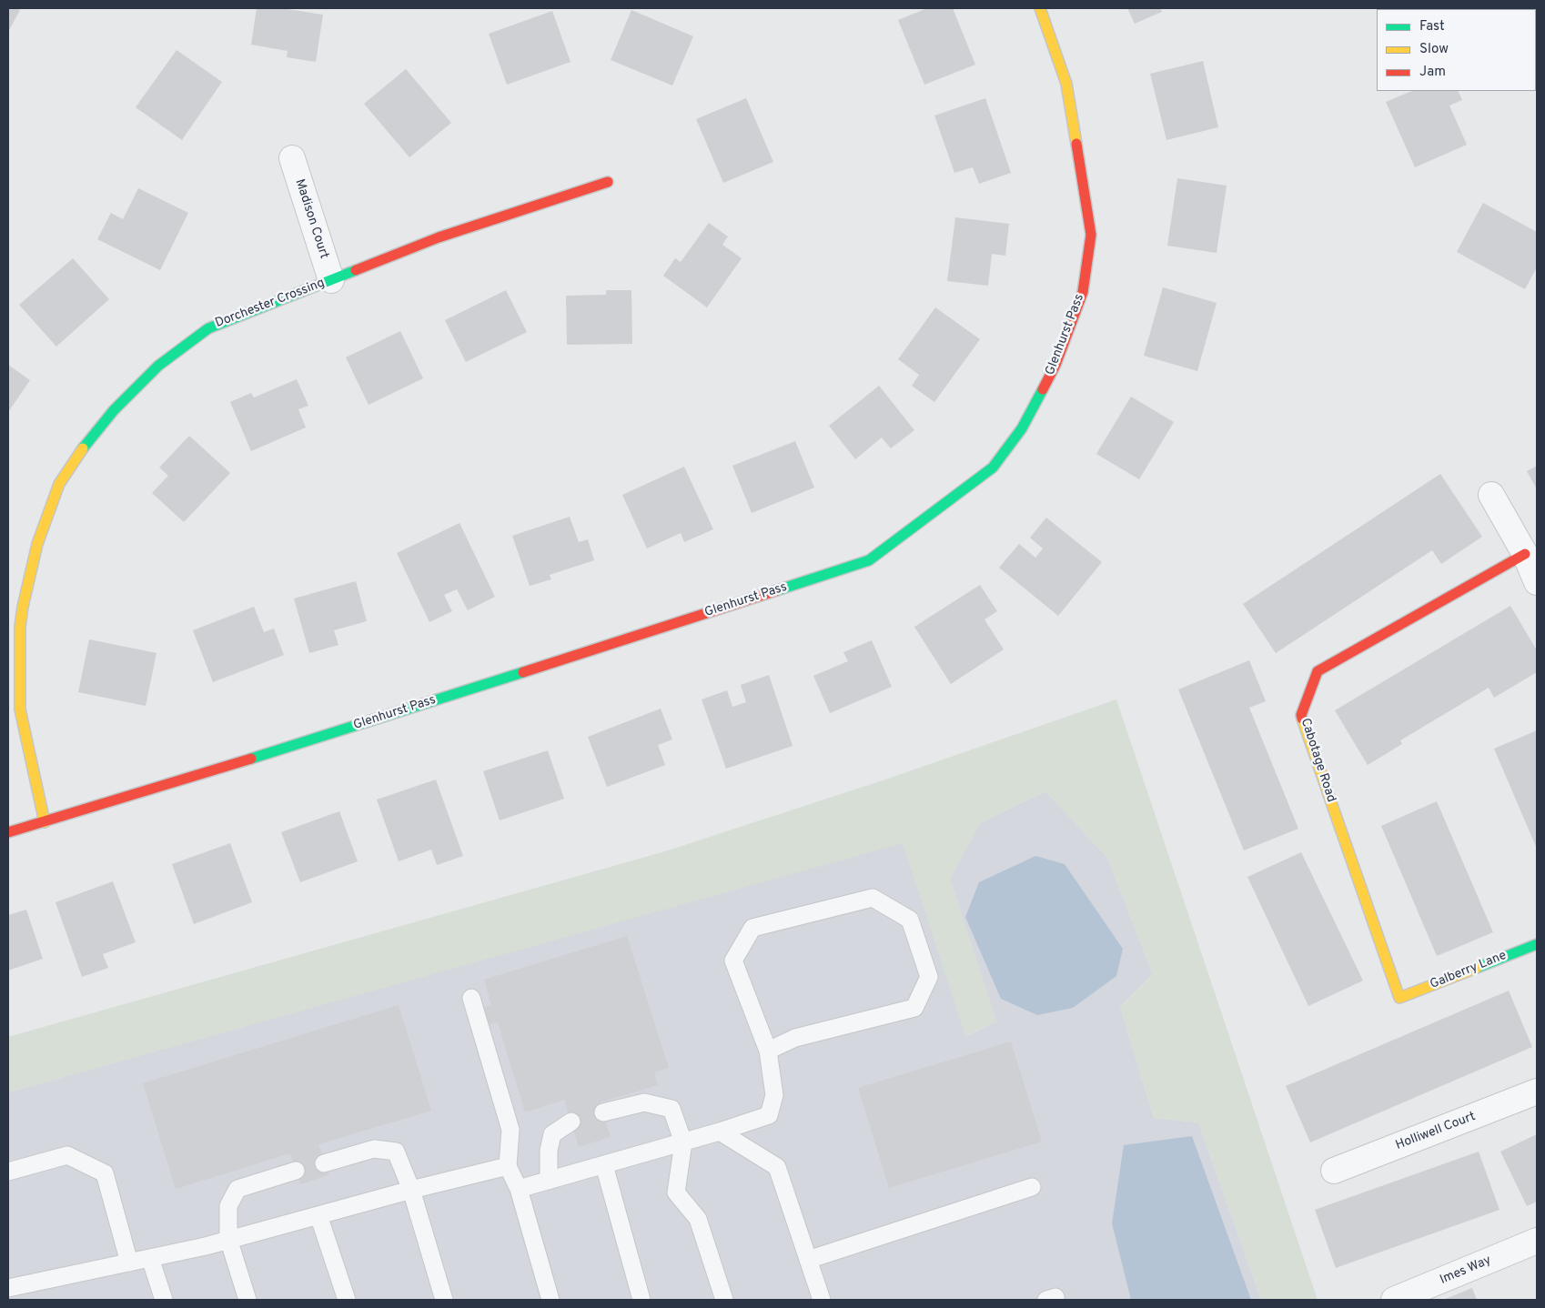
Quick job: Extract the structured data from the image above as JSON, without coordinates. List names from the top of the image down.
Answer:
{
  "streets": {
    "street": [
      "Madison Court",
      "Dorchester Crossing",
      "Glenhurst Pass",
      "Cabotage Road",
      "Galberry Lane",
      "Holliwell Court",
      "Imes Way"
    ]
  },
  "crossings": [
    ["Madison Court", "Dorchester Crossing"],
    ["Dorchester Crossing", "Glenhurst Pass"],
    ["Cabotage Road", "Galberry Lane"]
  ],
  "legend": ["Fast", "Slow", "Jam"]
}
